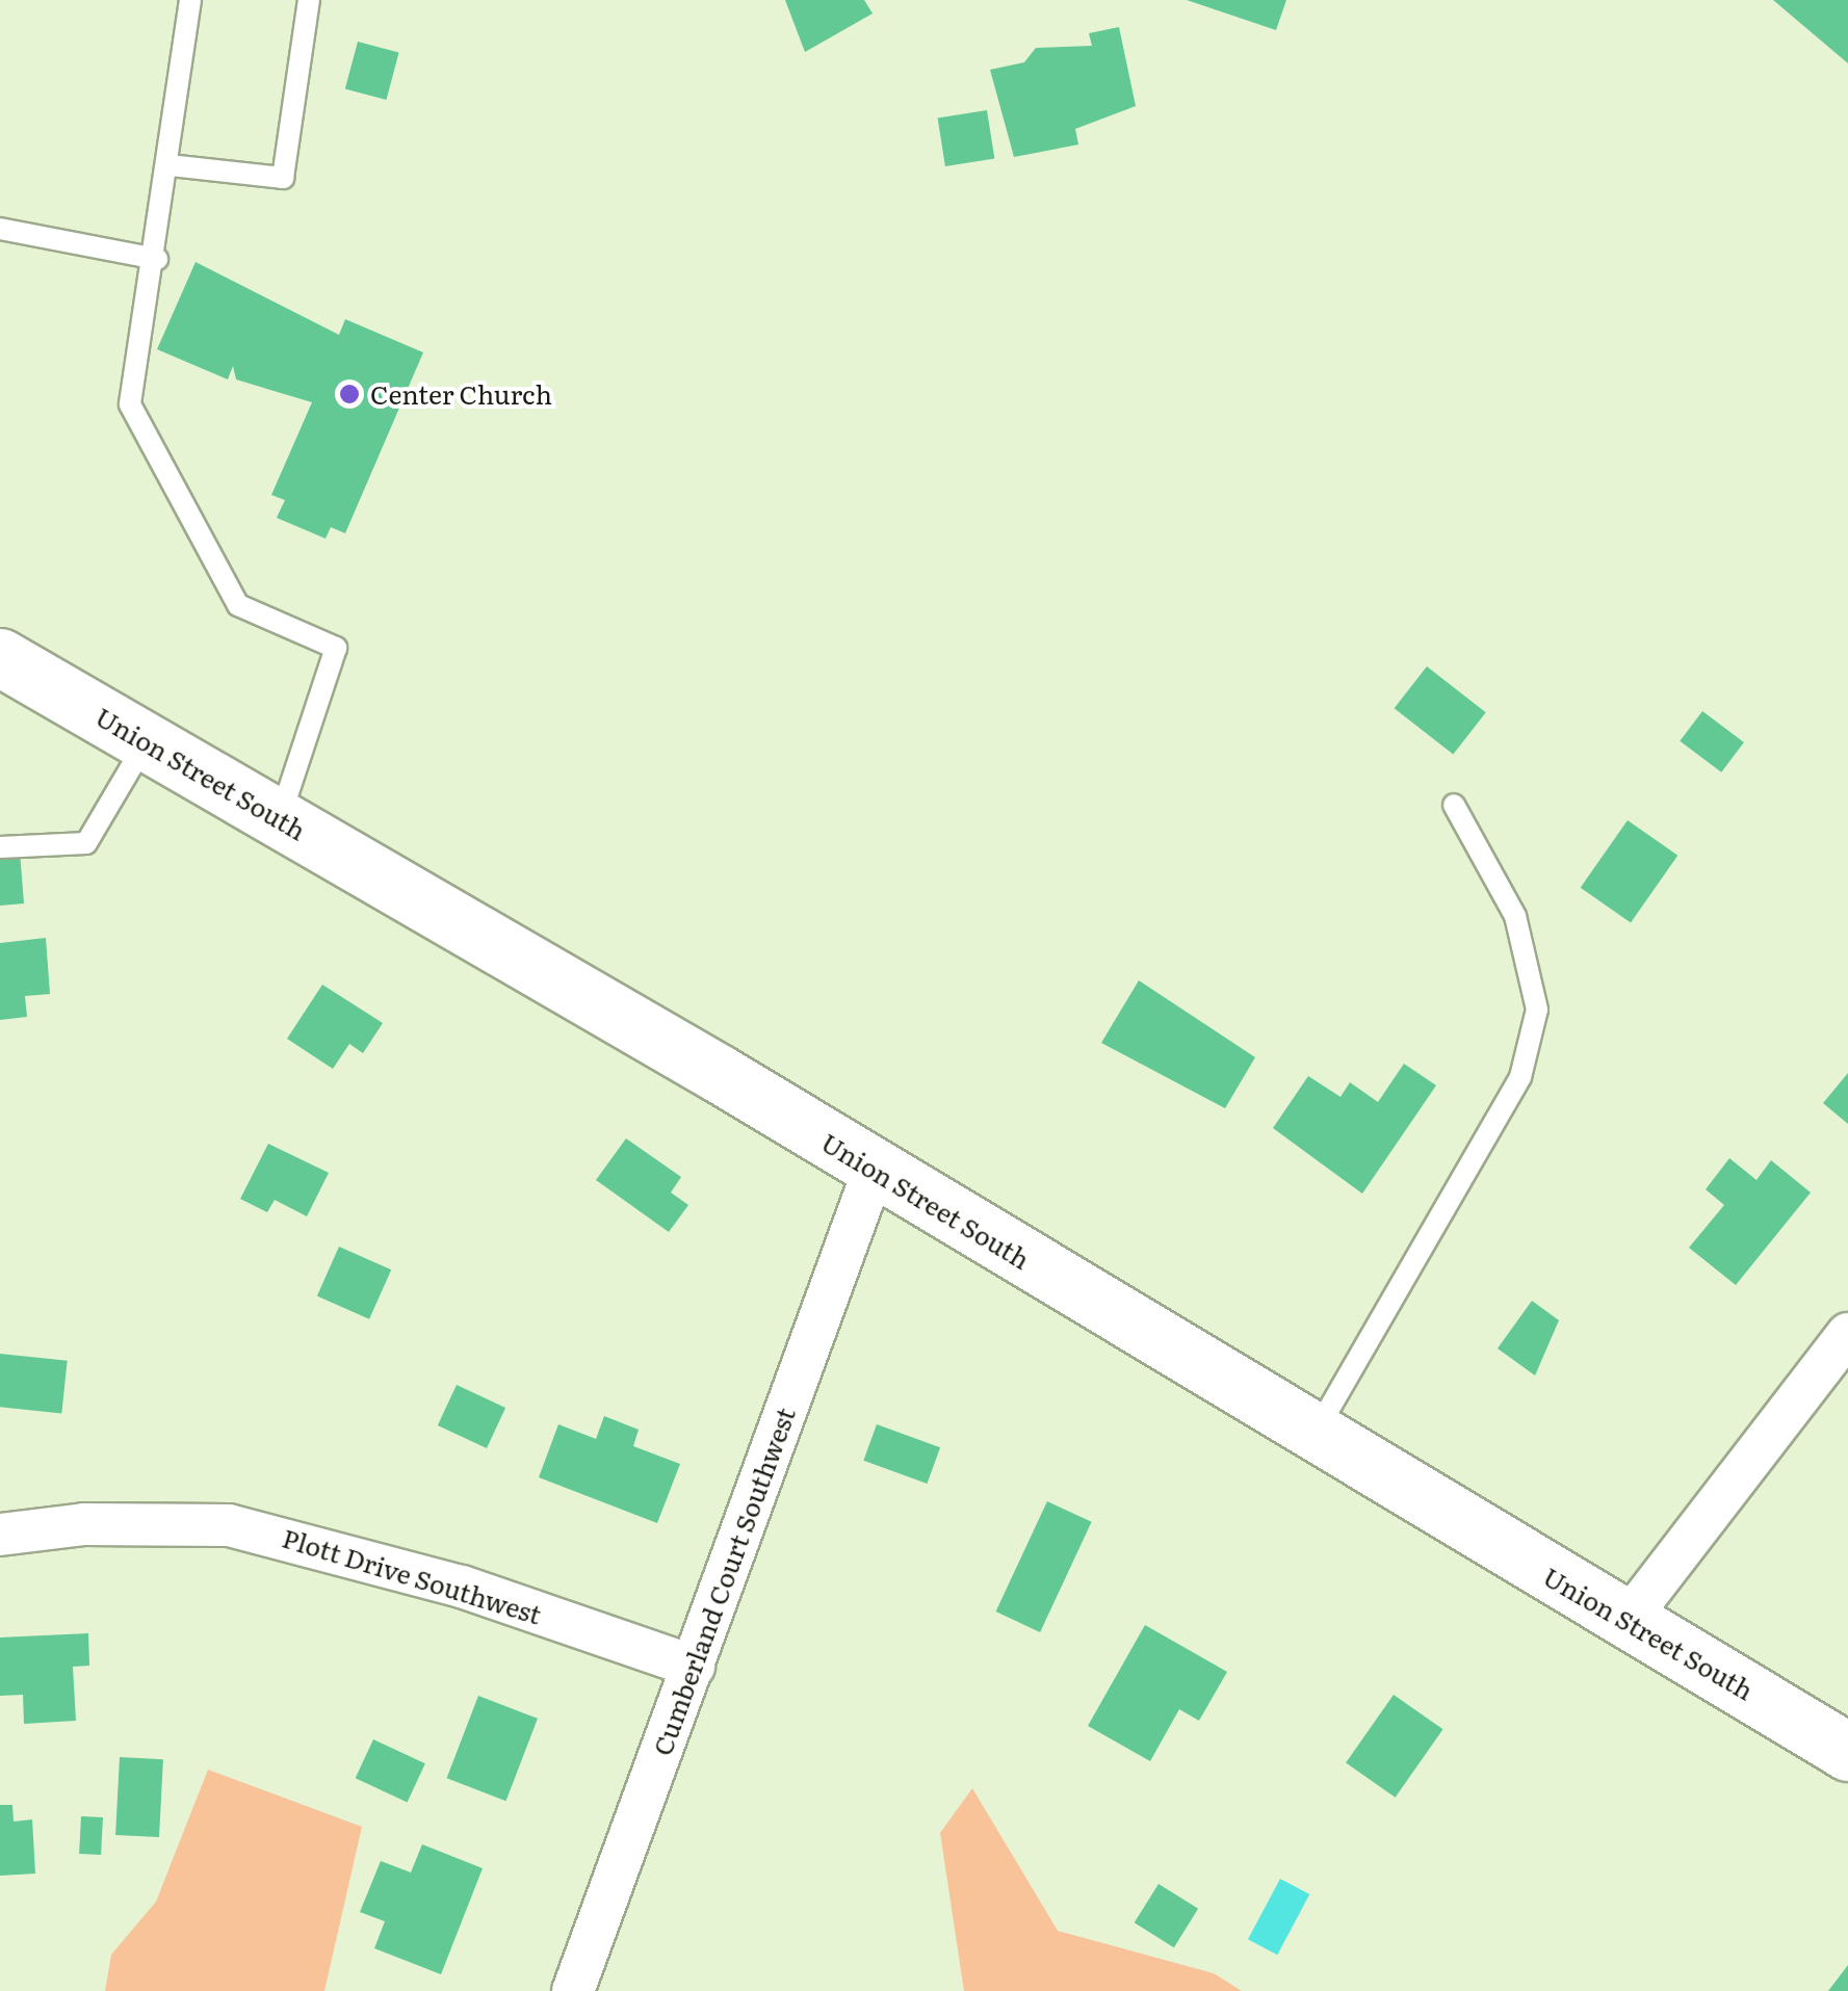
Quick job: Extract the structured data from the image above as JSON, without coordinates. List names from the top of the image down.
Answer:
{
  "streets": {
    "main road": ["Union Street South"],
    "street": ["Plott Drive Southwest", "Cumberland Court Southwest"]
  },
  "crossings": [
    ["Union Street South", "Cumberland Court Southwest"],
    ["Plott Drive Southwest", "Cumberland Court Southwest"]
  ],
  "places": ["Center Church"]
}
